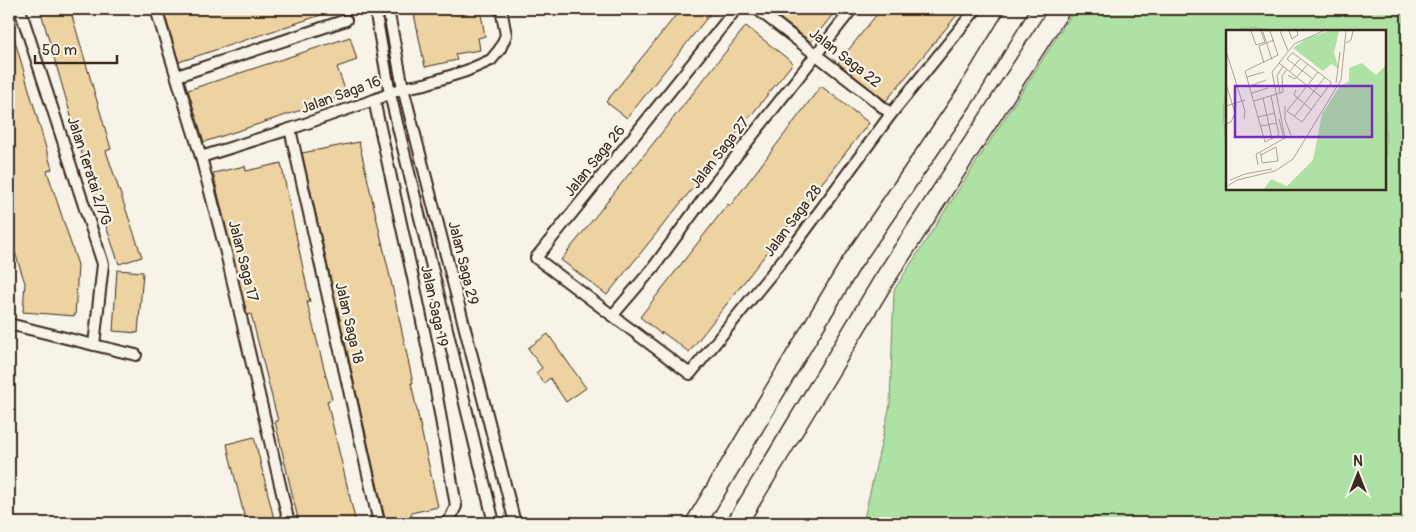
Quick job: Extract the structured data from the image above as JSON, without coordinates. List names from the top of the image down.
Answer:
{
  "streets": {
    "street": [
      "Jalan Saga 22",
      "Jalan Saga 16",
      "Jalan Saga 27",
      "Jalan Saga 26",
      "Jalan Teratai 2/7G",
      "Jalan Saga 28",
      "Jalan Saga 17",
      "Jalan Saga 29",
      "Jalan Saga 19",
      "Jalan Saga 18"
    ]
  },
  "crossings": [
    ["Jalan Saga 22", "Jalan Saga 27"],
    ["Jalan Saga 22", "Jalan Saga 28"],
    ["Jalan Saga 16", "Jalan Saga 17"],
    ["Jalan Saga 16", "Jalan Saga 29"],
    ["Jalan Saga 16", "Jalan Saga 19"],
    ["Jalan Saga 16", "Jalan Saga 18"],
    ["Jalan Saga 27", "Jalan Saga 26"],
    ["Jalan Saga 27", "Jalan Saga 28"],
    ["Jalan Saga 26", "Jalan Saga 28"]
  ],
  "scale_bar": "50 m",
  "north": "top"
}
